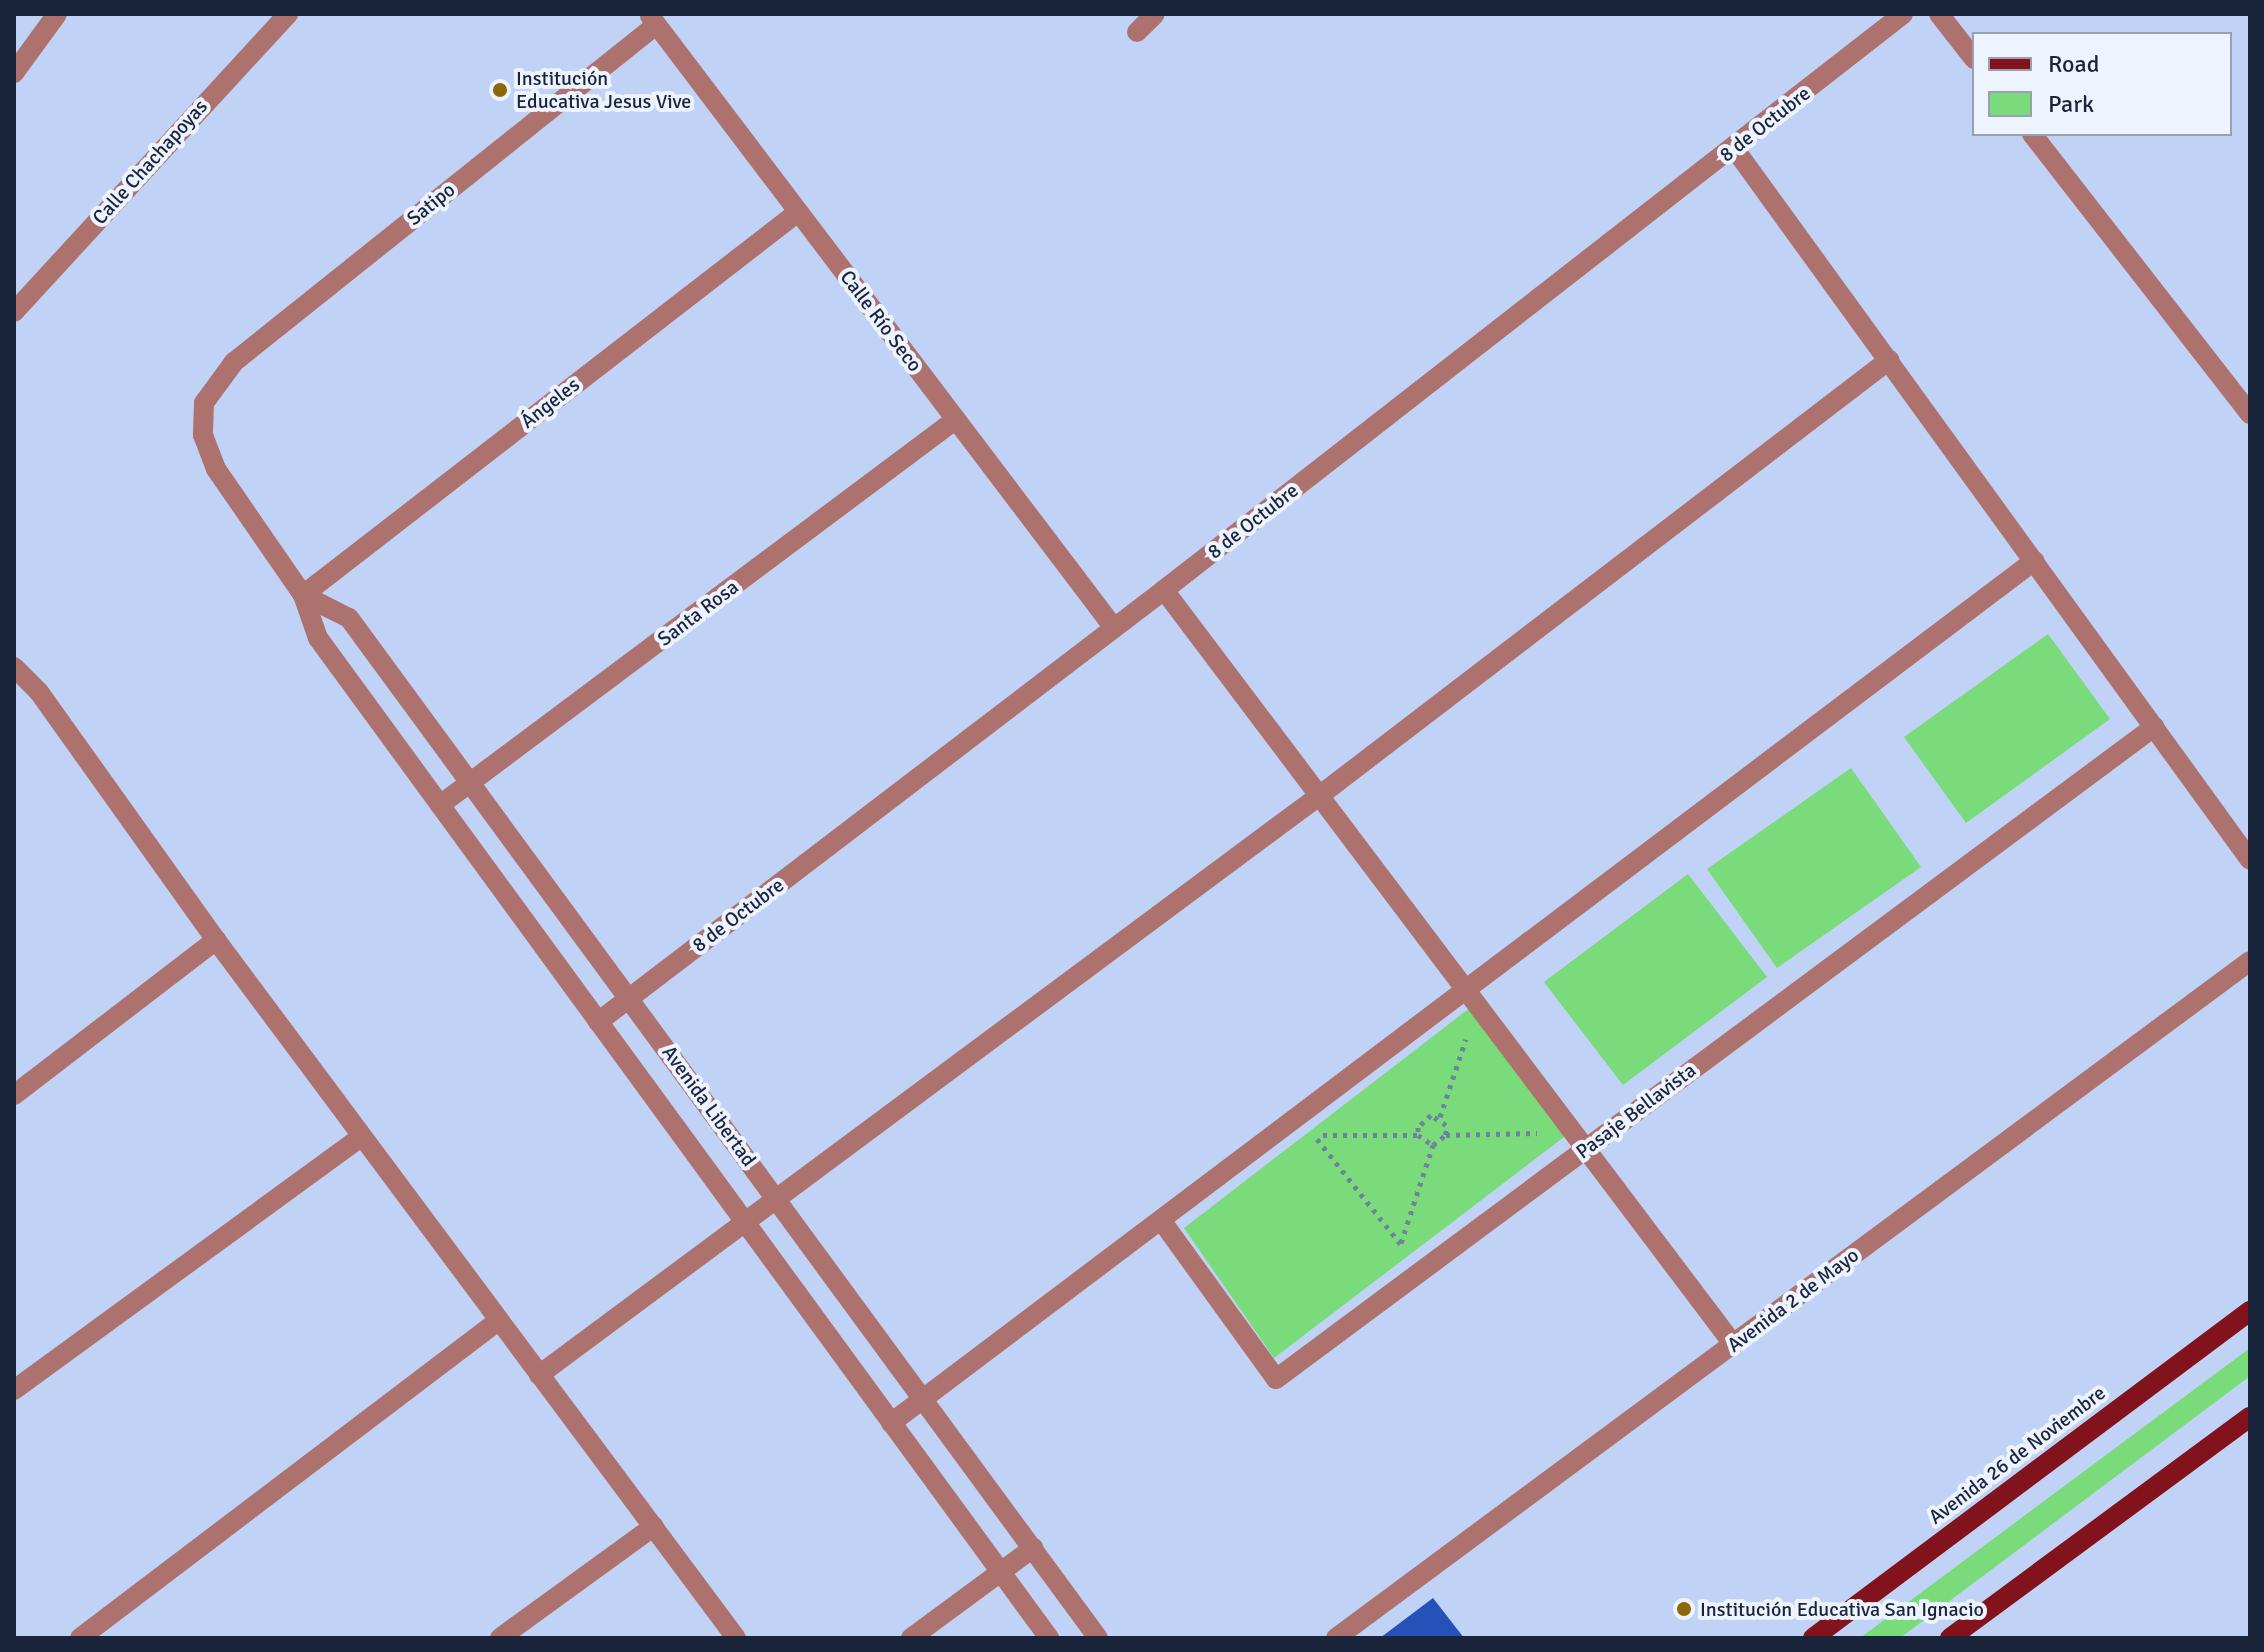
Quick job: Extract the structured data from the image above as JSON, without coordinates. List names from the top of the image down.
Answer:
{
  "streets": {
    "main road": ["Avenida 26 de Noviembre"],
    "street": [
      "8 de Octubre",
      "Calle Chachapoyas",
      "Satipo",
      "Calle Río Seco",
      "Ángeles",
      "Santa Rosa",
      "Avenida Libertad",
      "Pasaje Bellavista",
      "Avenida 2 de Mayo"
    ]
  },
  "crossings": [
    ["8 de Octubre", "Calle Río Seco"],
    ["8 de Octubre", "Avenida Libertad"],
    ["Satipo", "Calle Río Seco"],
    ["Satipo", "Avenida Libertad"],
    ["Calle Río Seco", "Ángeles"],
    ["Calle Río Seco", "Santa Rosa"],
    ["Ángeles", "Avenida Libertad"],
    ["Santa Rosa", "Avenida Libertad"]
  ],
  "places": ["Institución Educativa Jesus Vive", "Institución Educativa San Ignacio"],
  "legend": ["Road", "Park"]
}
